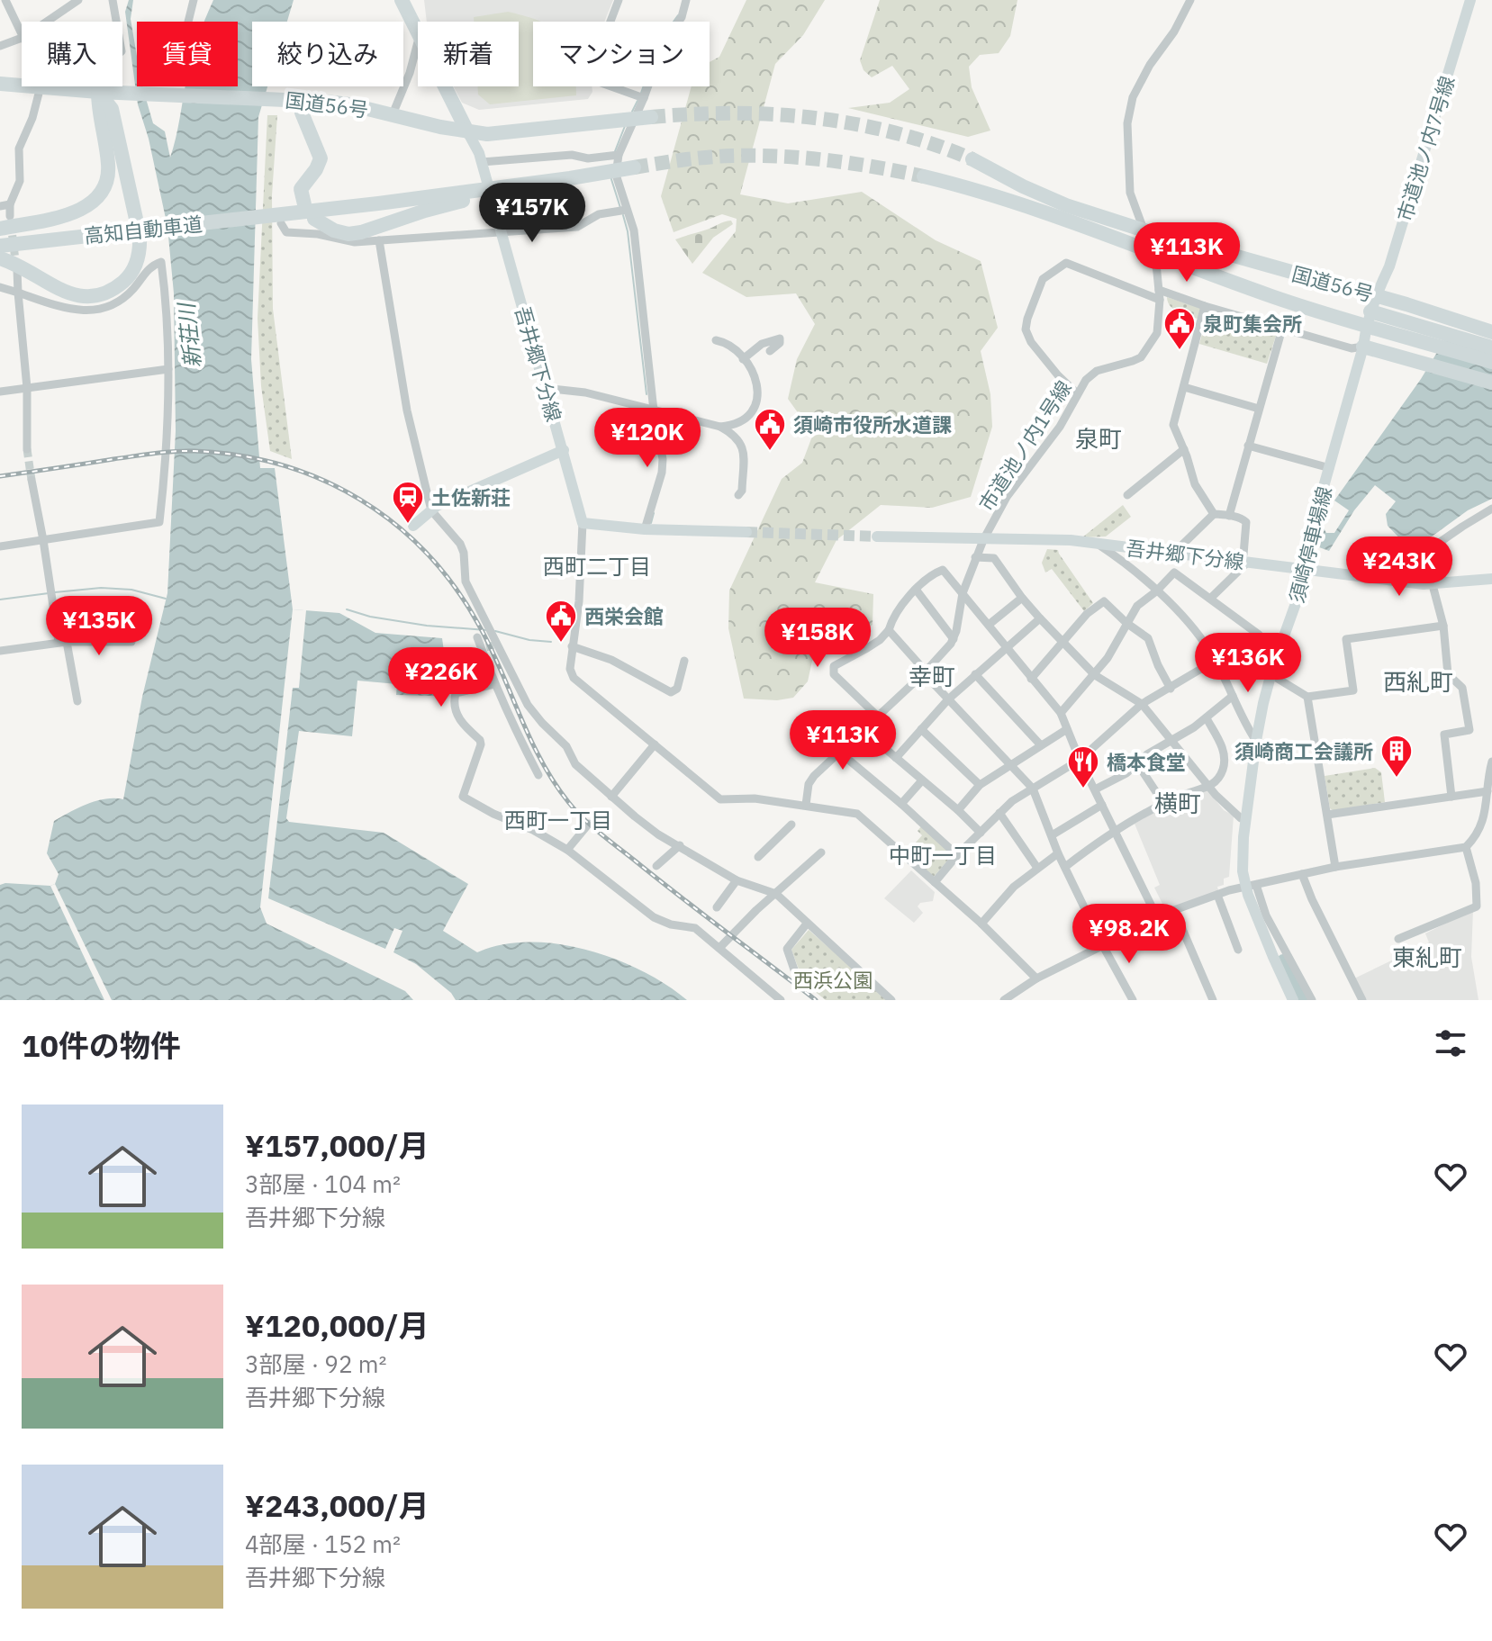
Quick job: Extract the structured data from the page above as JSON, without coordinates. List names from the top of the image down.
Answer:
{
  "streets": {
    "highway": ["国道56号", "高知自動車道"],
    "main road": ["市道池ノ内7号線", "吾井郷下分線", "須崎停車場線"],
    "street": ["市道池ノ内1号線"]
  },
  "crossings": [
    ["国道56号", "市道池ノ内7号線"],
    ["国道56号", "吾井郷下分線"],
    ["国道56号", "市道池ノ内1号線"],
    ["国道56号", "須崎停車場線"],
    ["市道池ノ内7号線", "須崎停車場線"],
    ["吾井郷下分線", "市道池ノ内1号線"],
    ["吾井郷下分線", "須崎停車場線"]
  ],
  "districts": [
    "泉町",
    "西町二丁目",
    "幸町",
    "西糺町",
    "横町",
    "西町一丁目",
    "中町一丁目",
    "東糺町"
  ],
  "water": ["新荘川"],
  "parks": ["西浜公園"],
  "places": {
    "public building": ["泉町集会所", "須崎市役所水道課", "西栄会館"],
    "station": ["土佐新荘"],
    "building": ["須崎商工会議所"],
    "restaurant": ["橋本食堂"]
  },
  "page": {
    "chip": [
      "購入",
      "賃貸",
      "絞り込み",
      "新着",
      "マンション"
    ],
    "price": [
      "¥157K",
      "¥113K",
      "¥120K",
      "¥243K",
      "¥135K",
      "¥158K",
      "¥136K",
      "¥226K",
      "¥113K",
      "¥98.2K"
    ],
    "heading": "10件の物件",
    "list": [
      {
        "name": "¥157,000/月",
        "note": "3部屋 · 104 m² · 吾井郷下分線"
      },
      {
        "name": "¥120,000/月",
        "note": "3部屋 · 92 m² · 吾井郷下分線"
      },
      {
        "name": "¥243,000/月",
        "note": "4部屋 · 152 m² · 吾井郷下分線"
      }
    ]
  }
}
